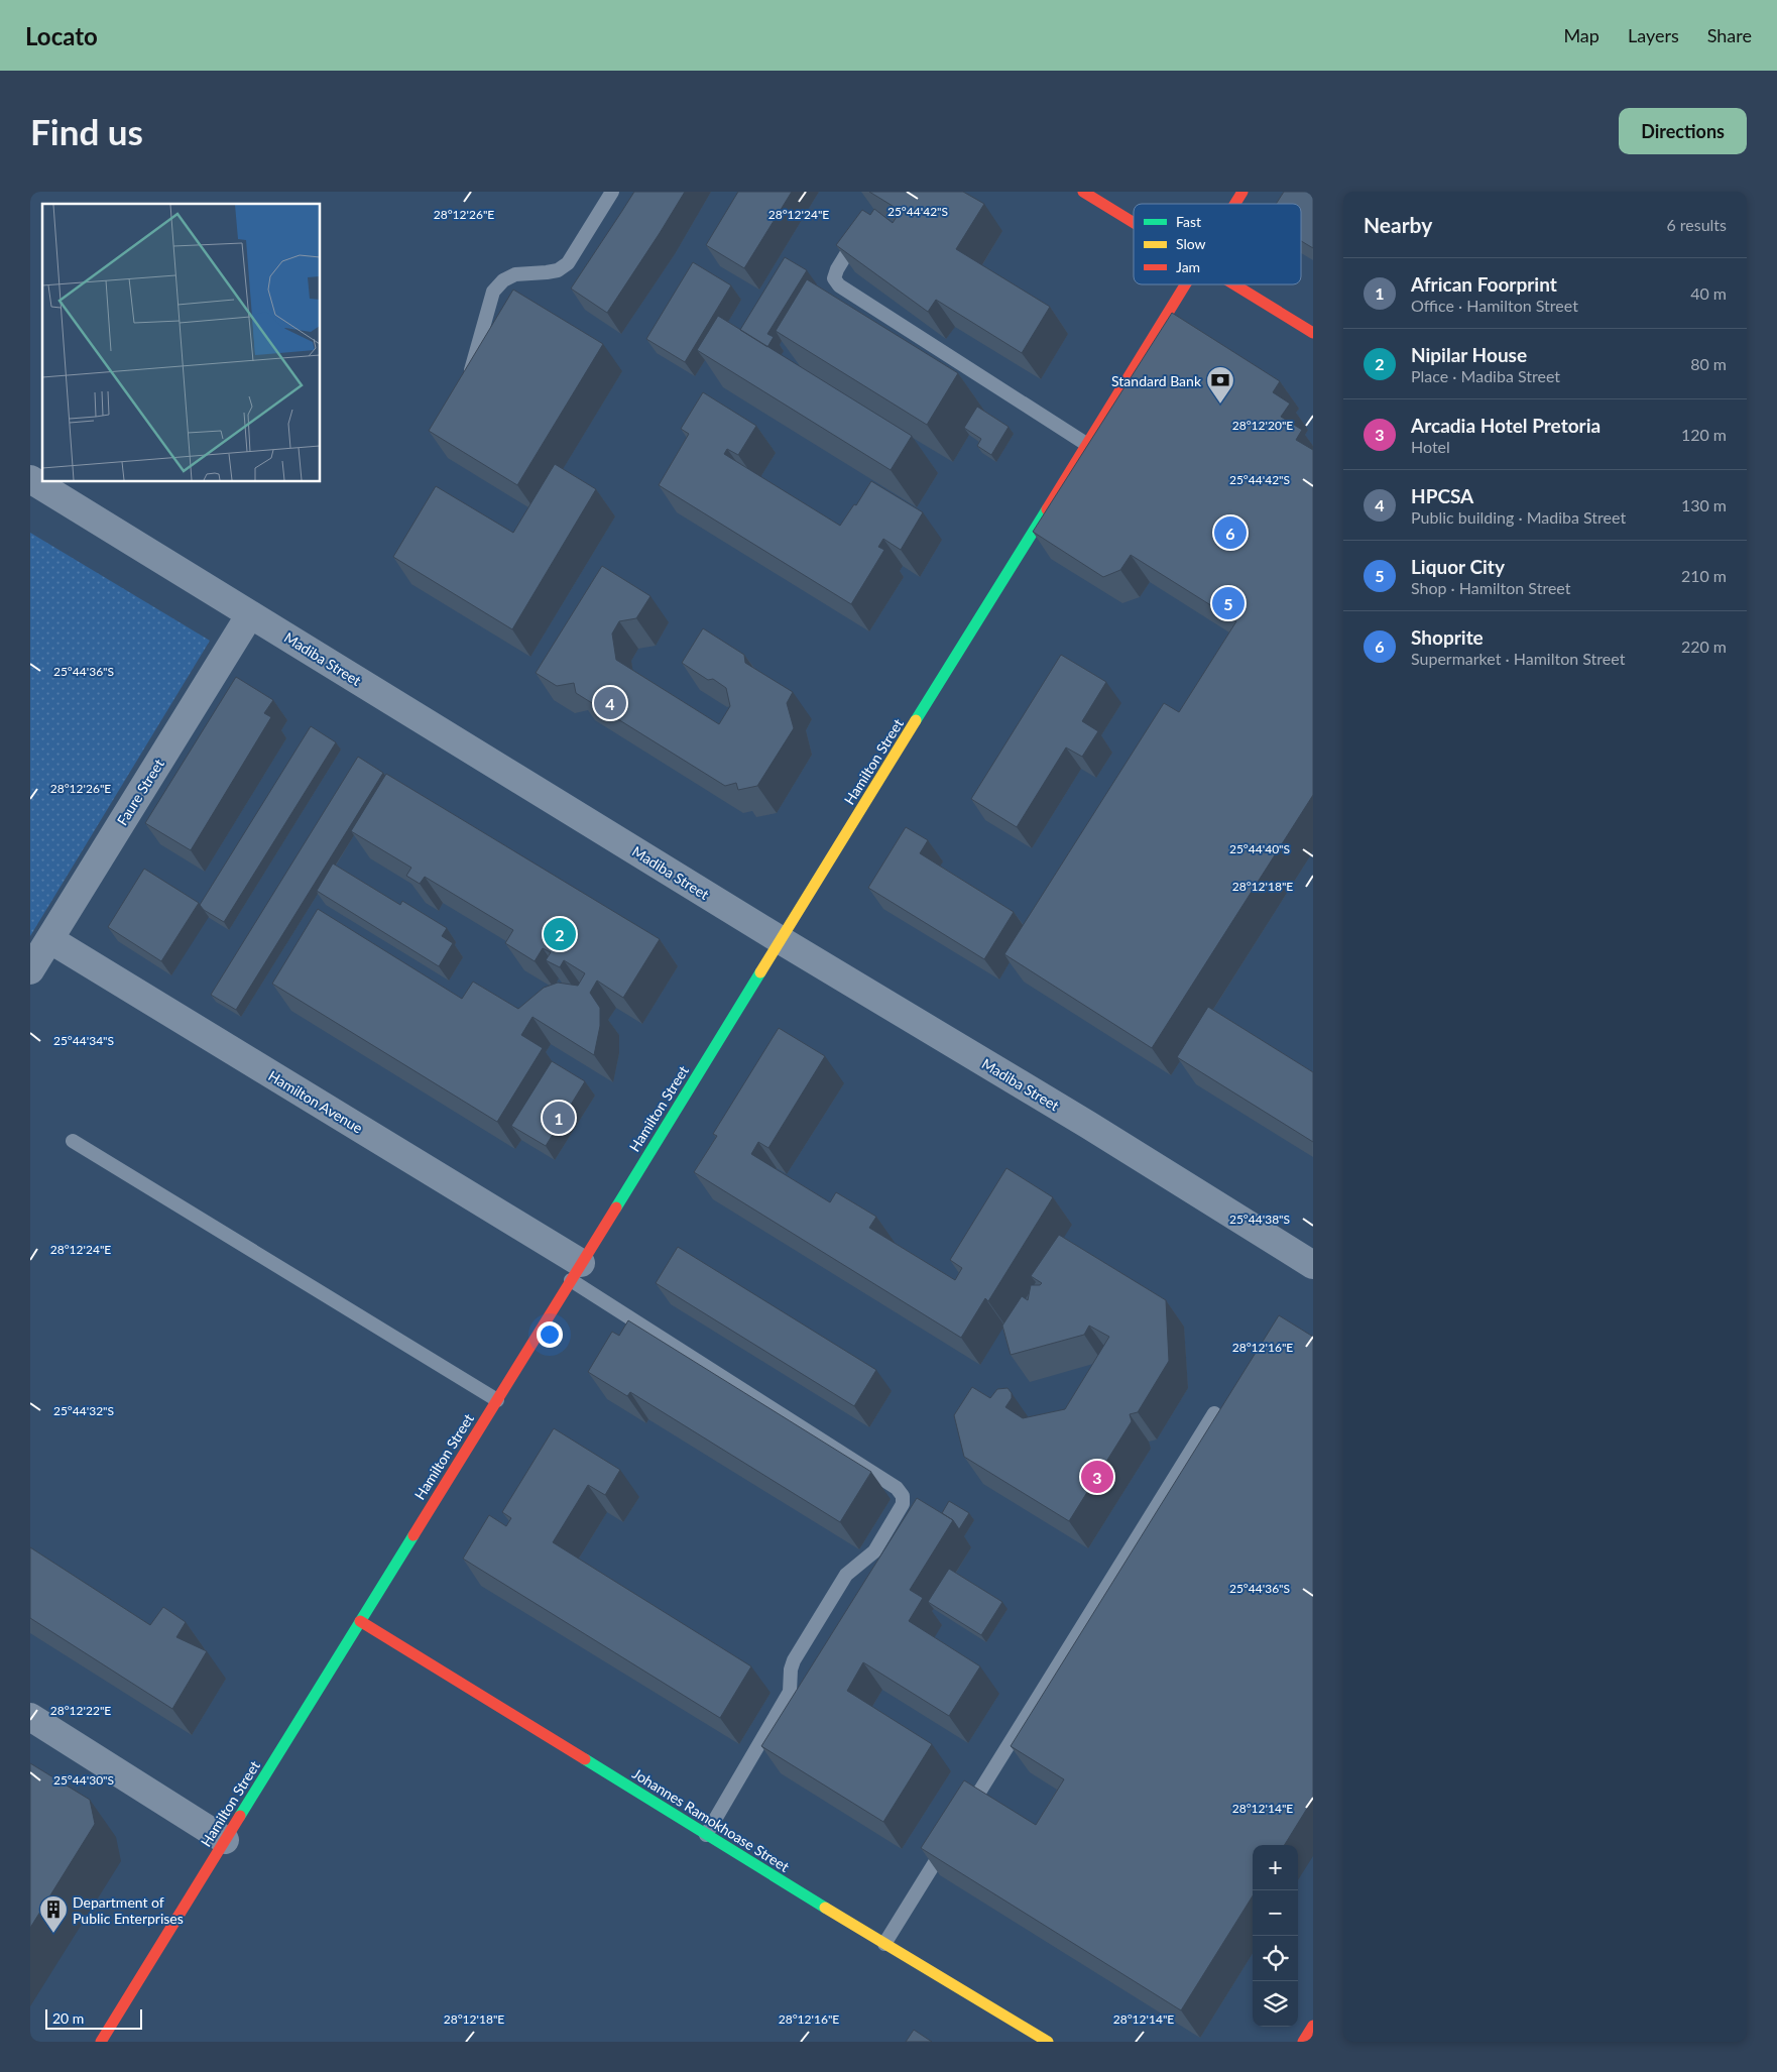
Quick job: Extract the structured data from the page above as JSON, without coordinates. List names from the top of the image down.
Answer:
{
  "streets": {
    "main road": ["Hamilton Street", "Johannes Ramokhoase Street"],
    "street": ["Madiba Street", "Faure Street", "Hamilton Avenue"]
  },
  "crossings": [
    ["Madiba Street", "Hamilton Street"],
    ["Madiba Street", "Faure Street"],
    ["Hamilton Street", "Hamilton Avenue"],
    ["Hamilton Street", "Johannes Ramokhoase Street"],
    ["Faure Street", "Hamilton Avenue"]
  ],
  "places": {
    "bank": ["Standard Bank"],
    "building": ["Department of Public Enterprises"]
  },
  "legend": ["Fast", "Slow", "Jam"],
  "scale_bar": "20 m",
  "page": {
    "header": "Locato",
    "nav": ["Map", "Layers", "Share"],
    "buttons": "Directions",
    "title": "Find us",
    "heading": ["Nearby", "6 results"],
    "list": [
      {
        "mark": "1",
        "name": "African Foorprint",
        "note": "Office · Hamilton Street",
        "value": "40 m"
      },
      {
        "mark": "2",
        "name": "Nipilar House",
        "note": "Place · Madiba Street",
        "value": "80 m"
      },
      {
        "mark": "3",
        "name": "Arcadia Hotel Pretoria",
        "note": "Hotel",
        "value": "120 m"
      },
      {
        "mark": "4",
        "name": "HPCSA",
        "note": "Public building · Madiba Street",
        "value": "130 m"
      },
      {
        "mark": "5",
        "name": "Liquor City",
        "note": "Shop · Hamilton Street",
        "value": "210 m"
      },
      {
        "mark": "6",
        "name": "Shoprite",
        "note": "Supermarket · Hamilton Street",
        "value": "220 m"
      }
    ],
    "pins": [
      "6",
      "5",
      "4",
      "2",
      "1",
      "3"
    ],
    "map_buttons": ["+", "−"],
    "scale": "20 m"
  },
  "coordinates": [
    "25°44'42\"S",
    "28°12'26\"E",
    "28°12'24\"E",
    "28°12'20\"E",
    "25°44'36\"S",
    "25°44'40\"S",
    "28°12'18\"E",
    "25°44'34\"S",
    "25°44'38\"S",
    "28°12'16\"E",
    "25°44'32\"S",
    "28°12'22\"E",
    "25°44'30\"S",
    "28°12'14\"E"
  ]
}
